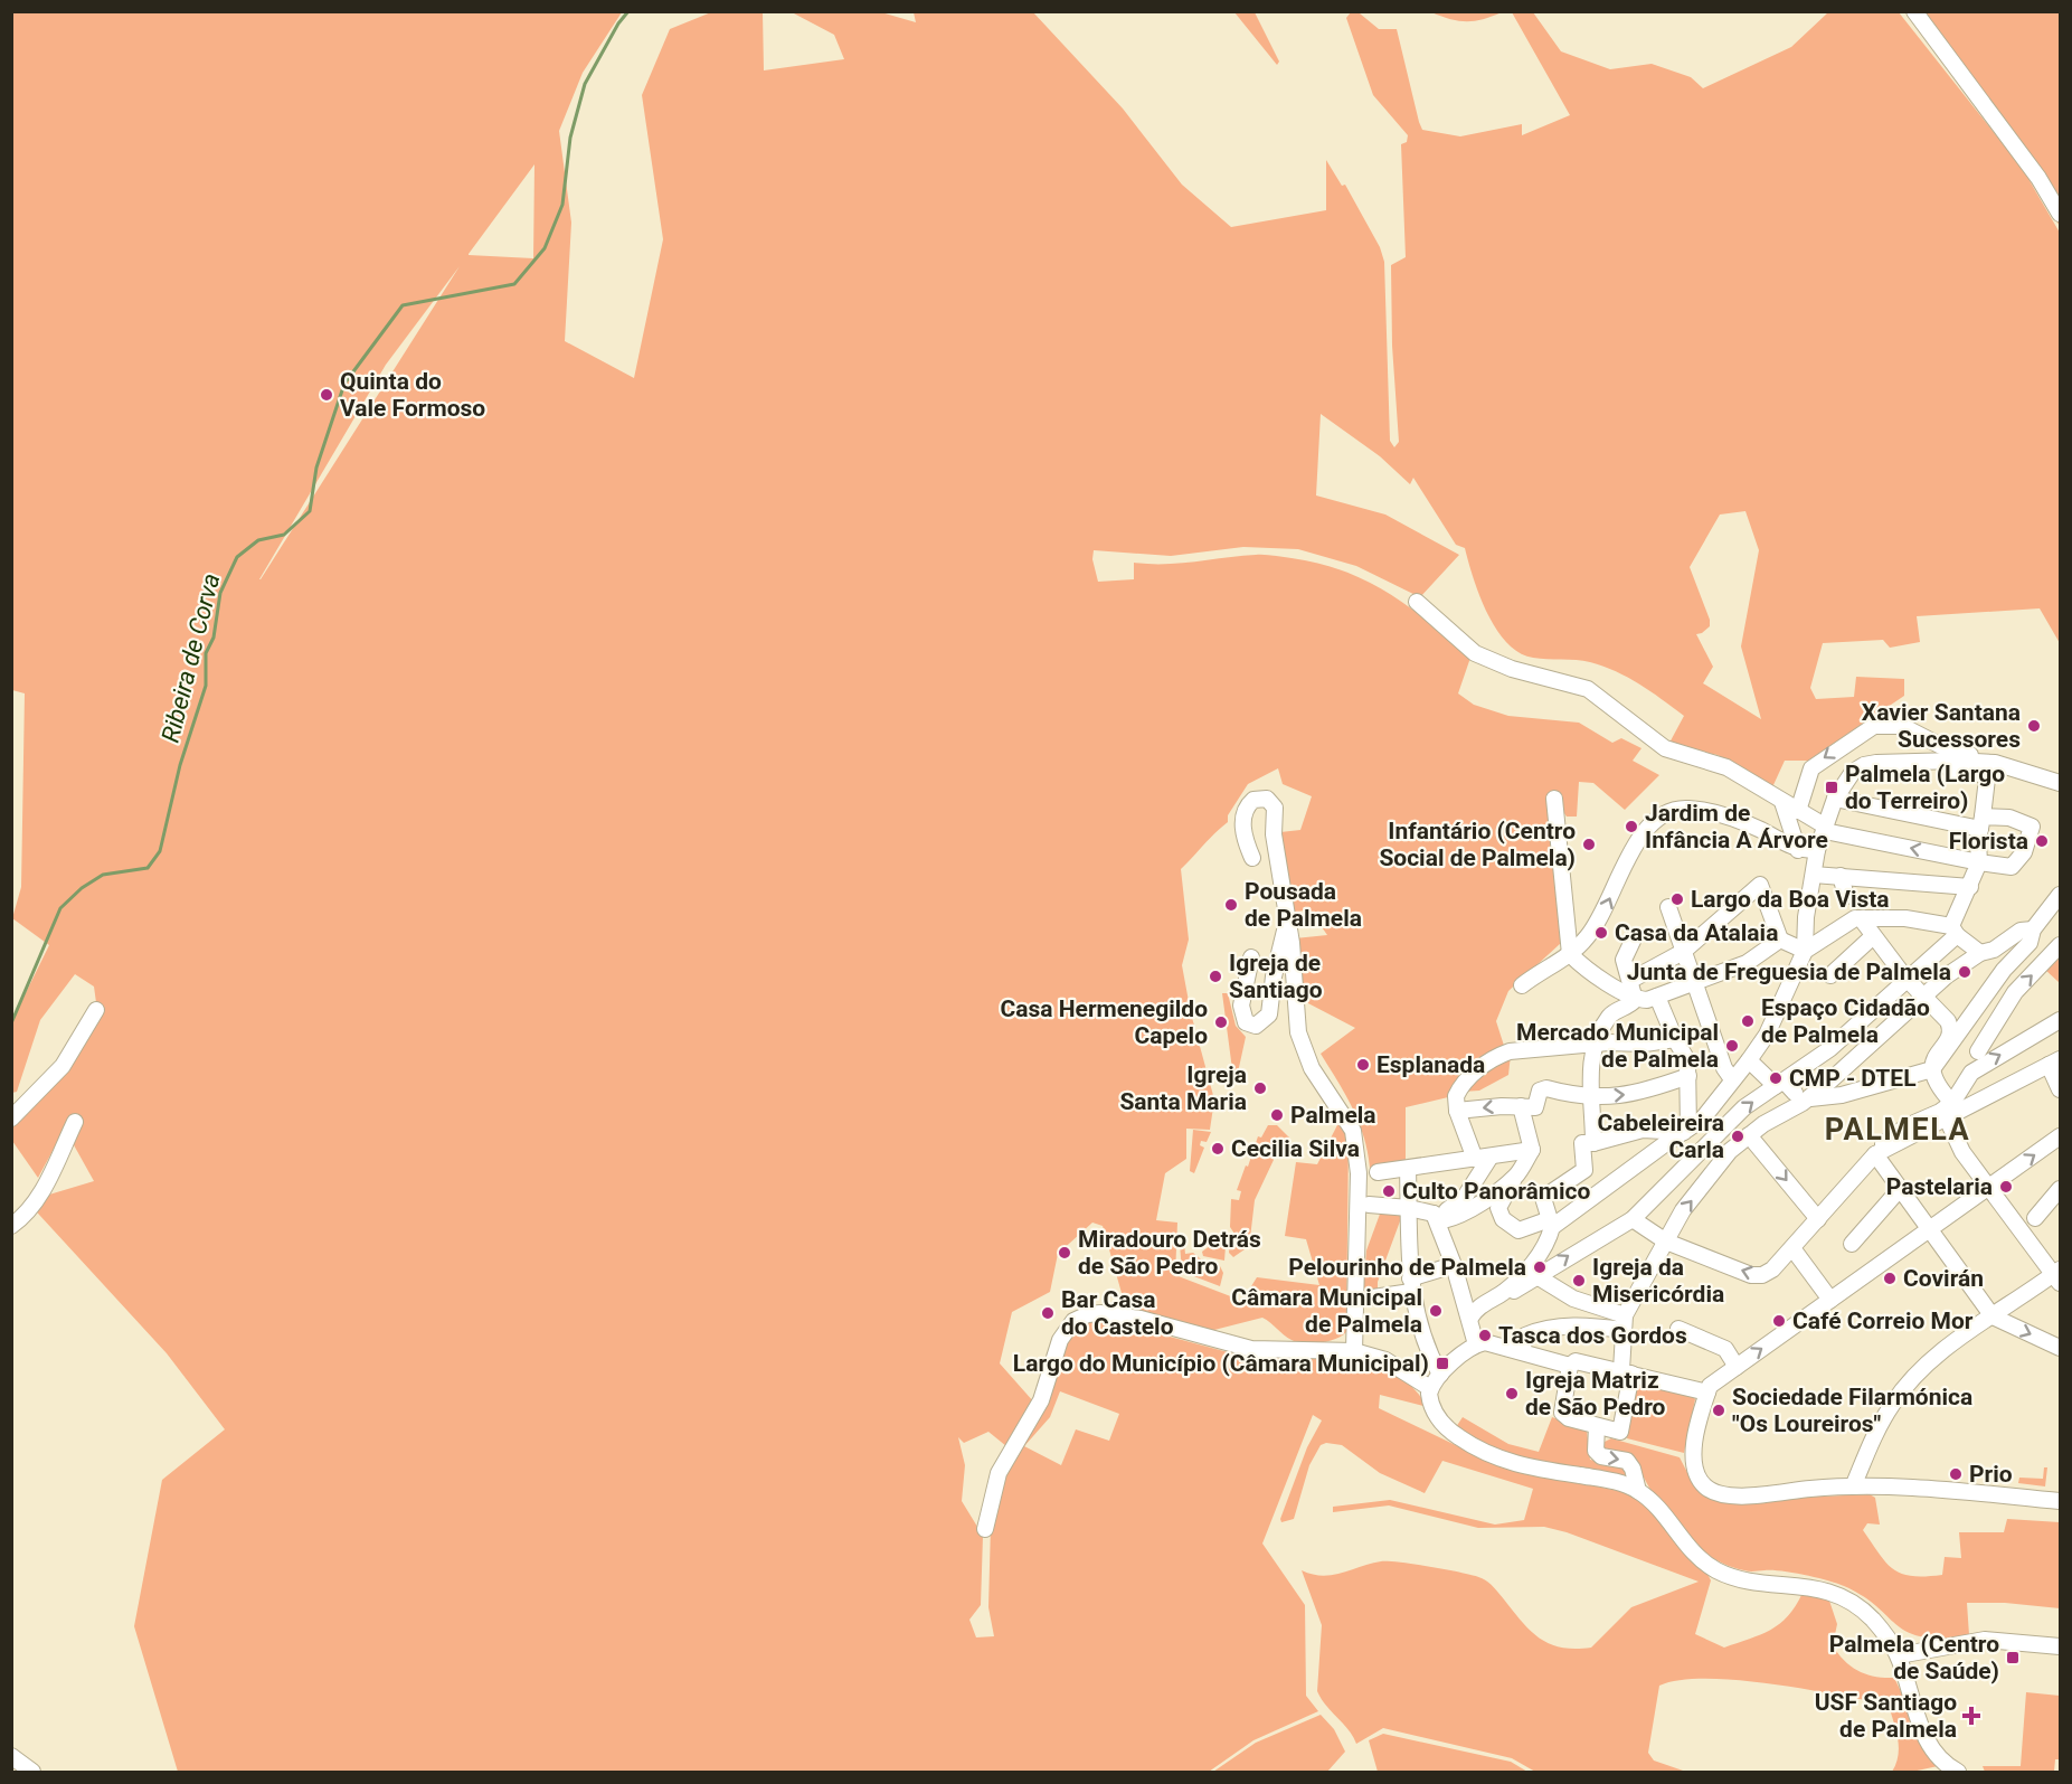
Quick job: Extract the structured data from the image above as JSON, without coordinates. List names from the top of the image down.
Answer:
{
  "districts": ["PALMELA"],
  "water": ["Ribeira de Corva"],
  "places": {
    "other": [
      "Quinta do Vale Formoso",
      "Xavier Santana Sucessores",
      "Jardim de Infância A Árvore",
      "Florista",
      "Infantário (Centro Social de Palmela)",
      "Largo da Boa Vista",
      "Pousada de Palmela",
      "Casa da Atalaia",
      "Junta de Freguesia de Palmela",
      "Igreja de Santiago",
      "Espaço Cidadão de Palmela",
      "Casa Hermenegildo Capelo",
      "Mercado Municipal de Palmela",
      "Esplanada",
      "CMP - DTEL",
      "Igreja Santa Maria",
      "Palmela",
      "Cabeleireira Carla",
      "Cecilia Silva",
      "Pastelaria",
      "Culto Panorâmico",
      "Miradouro Detrás de São Pedro",
      "Pelourinho de Palmela",
      "Covirán",
      "Igreja da Misericórdia",
      "Câmara Municipal de Palmela",
      "Bar Casa do Castelo",
      "Café Correio Mor",
      "Tasca dos Gordos",
      "Igreja Matriz de São Pedro",
      "Sociedade Filarmónica \"Os Loureiros\"",
      "Prio"
    ],
    "transit": ["Palmela (Largo do Terreiro)", "Largo do Município (Câmara Municipal)", "Palmela (Centro de Saúde)"],
    "health": ["USF Santiago de Palmela"]
  }
}
